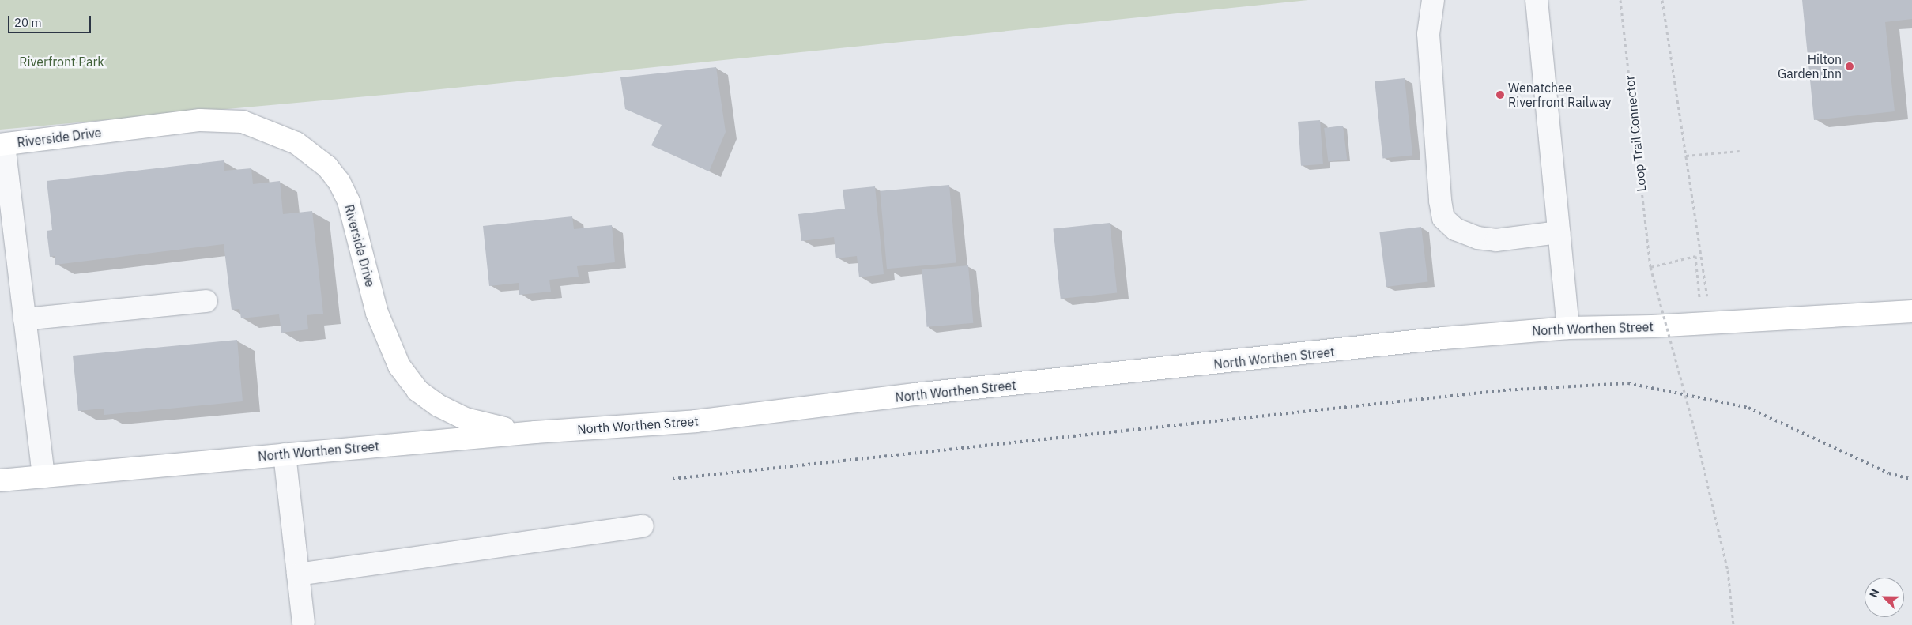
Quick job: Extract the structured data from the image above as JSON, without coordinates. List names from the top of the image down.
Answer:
{
  "streets": {
    "main road": ["Riverside Drive", "North Worthen Street"],
    "path": ["Loop Trail Connector"]
  },
  "crossings": [
    ["Riverside Drive", "North Worthen Street"]
  ],
  "parks": ["Riverfront Park"],
  "places": ["Hilton Garden Inn", "Wenatchee Riverfront Railway"],
  "scale_bar": "20 m",
  "north": "top left"
}
